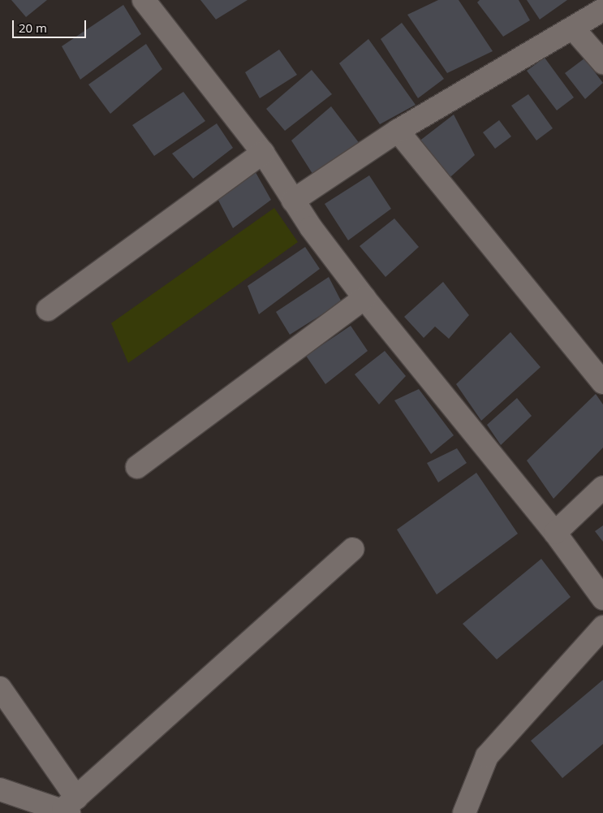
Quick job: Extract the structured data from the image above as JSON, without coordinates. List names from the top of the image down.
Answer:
{
  "scale_bar": "20 m"
}
